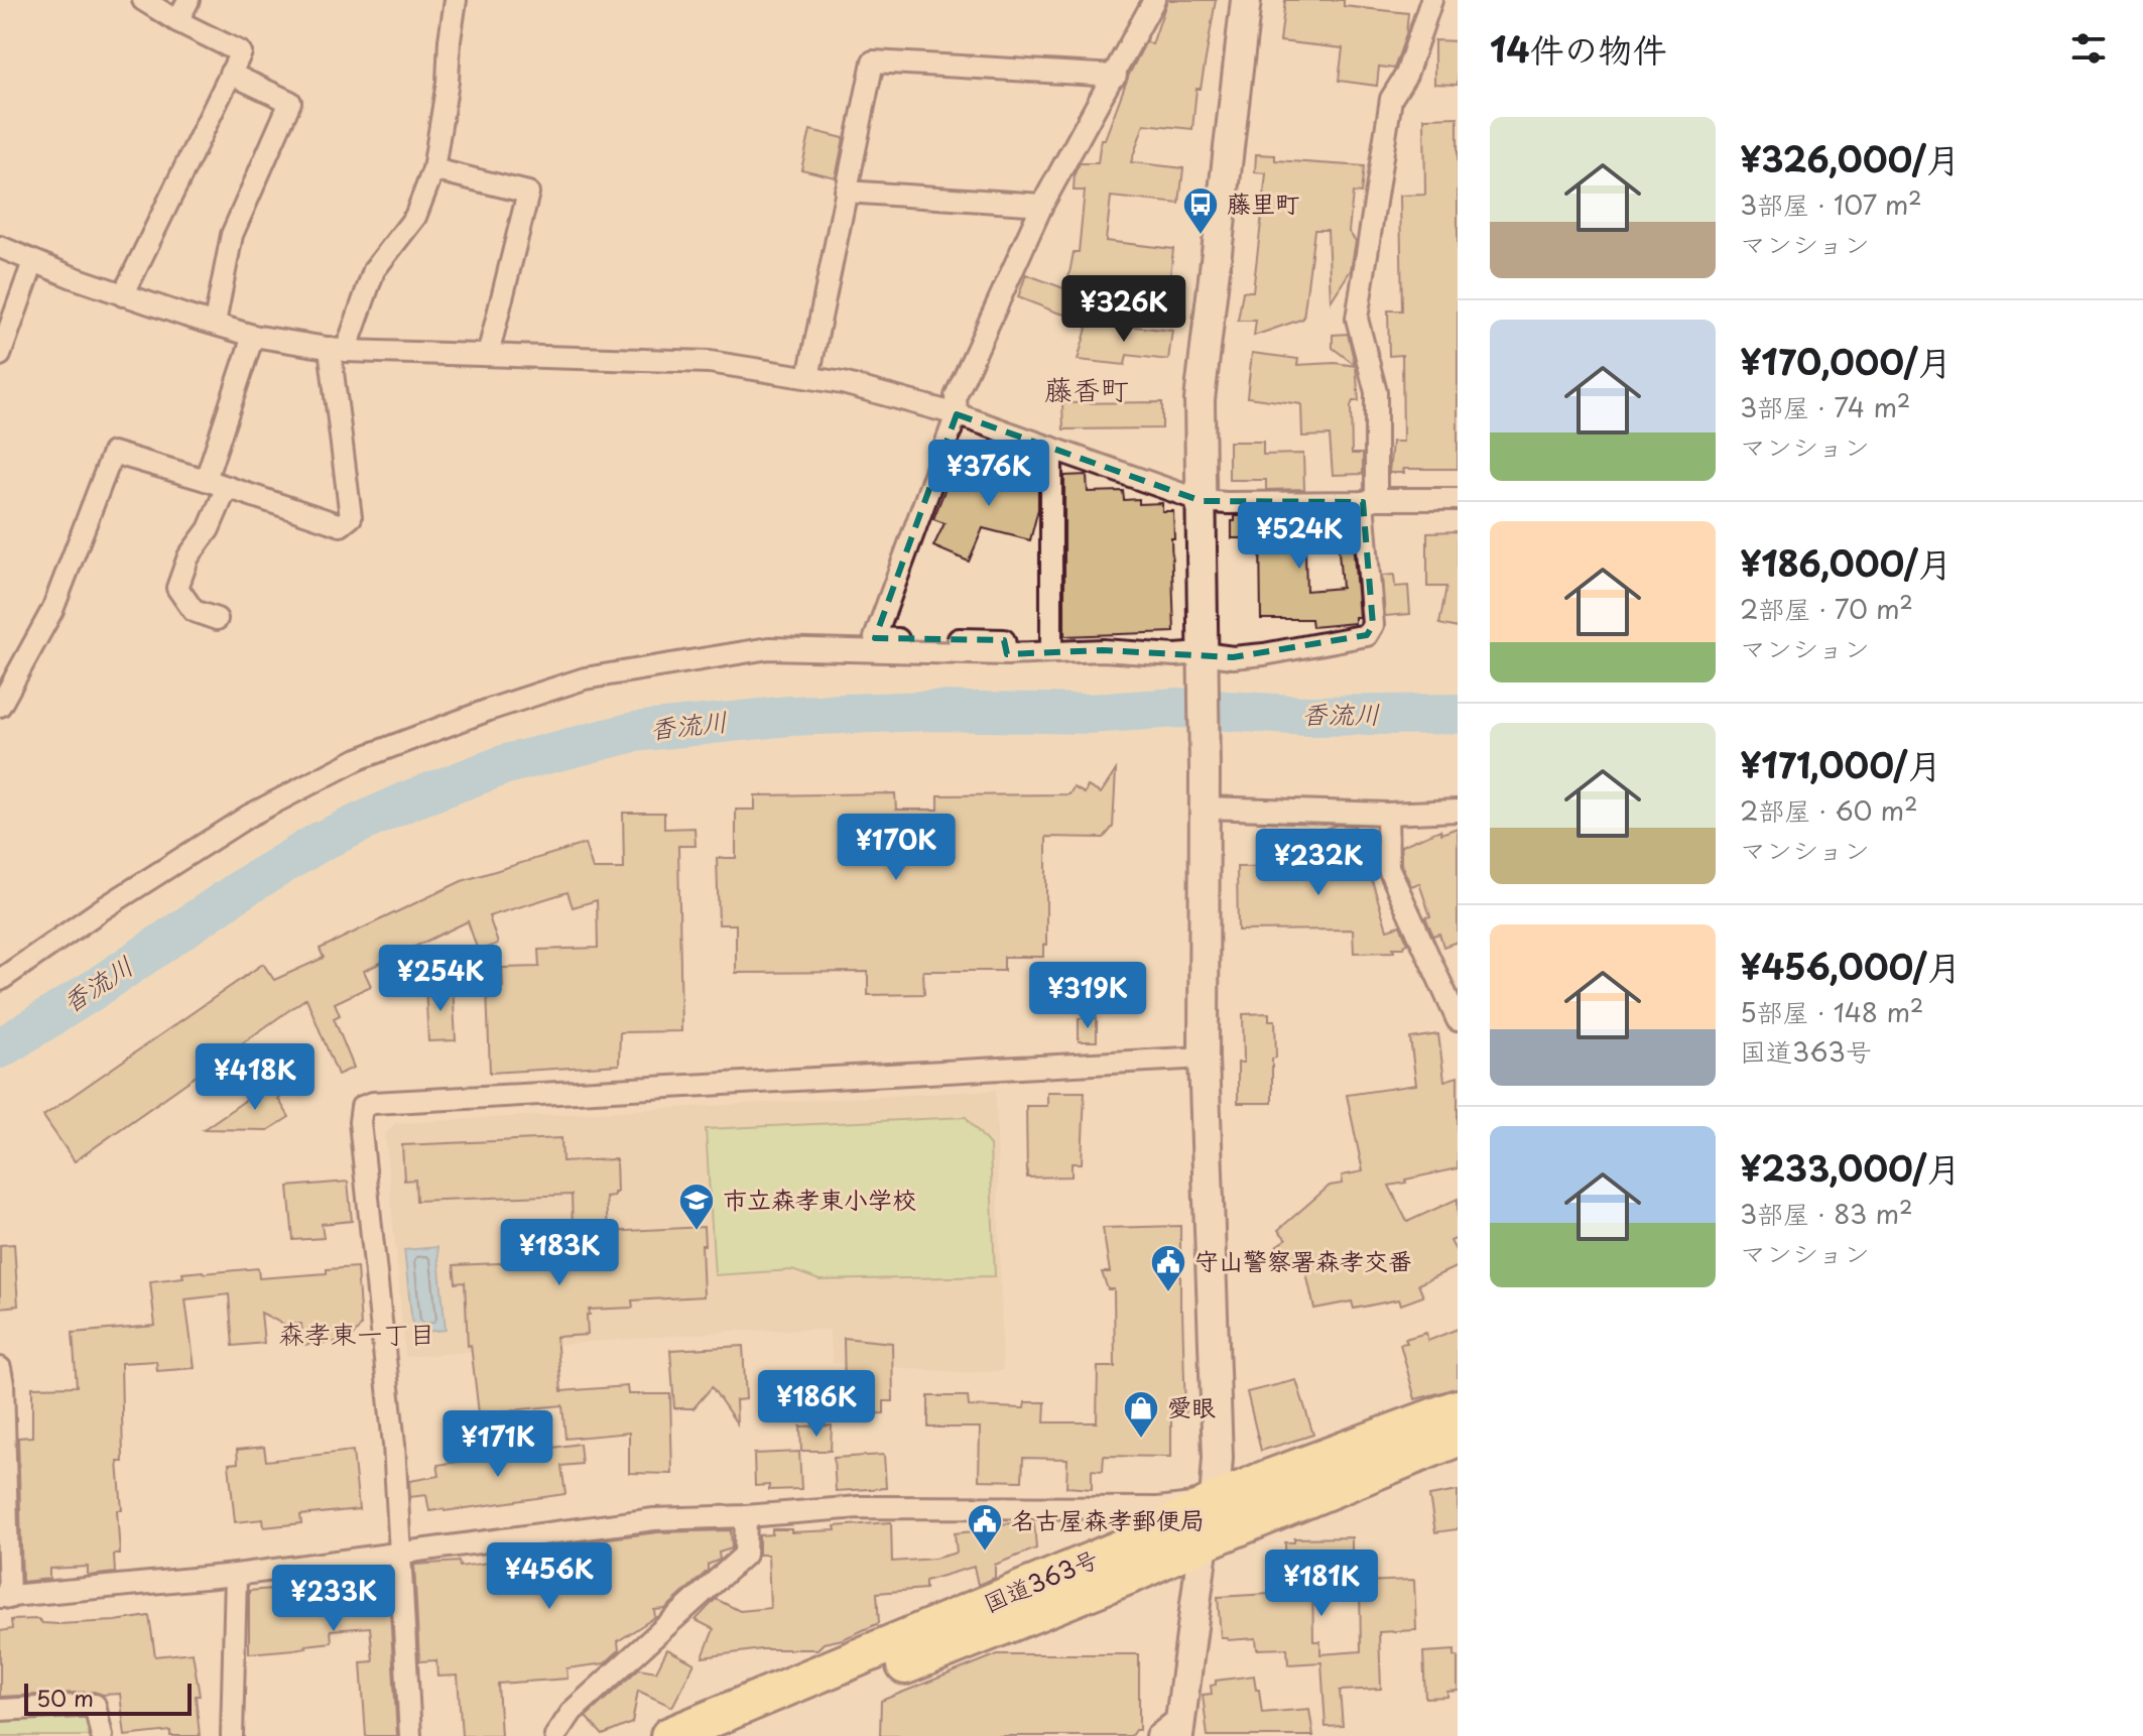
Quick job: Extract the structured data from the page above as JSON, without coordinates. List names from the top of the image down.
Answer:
{
  "streets": {
    "highway": ["国道363号"]
  },
  "districts": ["藤香町", "森孝東一丁目"],
  "water": ["香流川"],
  "places": {
    "bus stop": ["藤里町"],
    "school or university": ["市立森孝東小学校"],
    "public building": ["守山警察署森孝交番", "名古屋森孝郵便局"],
    "shop": ["愛眼"]
  },
  "scale_bar": "50 m",
  "page": {
    "heading": "14件の物件",
    "list": [
      {
        "name": "¥326,000/月",
        "note": "3部屋 · 107 m² · マンション"
      },
      {
        "name": "¥170,000/月",
        "note": "3部屋 · 74 m² · マンション"
      },
      {
        "name": "¥186,000/月",
        "note": "2部屋 · 70 m² · マンション"
      },
      {
        "name": "¥171,000/月",
        "note": "2部屋 · 60 m² · マンション"
      },
      {
        "name": "¥456,000/月",
        "note": "5部屋 · 148 m² · 国道363号"
      },
      {
        "name": "¥233,000/月",
        "note": "3部屋 · 83 m² · マンション"
      }
    ],
    "price": [
      "¥326K",
      "¥376K",
      "¥524K",
      "¥170K",
      "¥232K",
      "¥254K",
      "¥319K",
      "¥418K",
      "¥183K",
      "¥186K",
      "¥171K",
      "¥456K",
      "¥181K",
      "¥233K"
    ],
    "scale": "50 m"
  }
}
